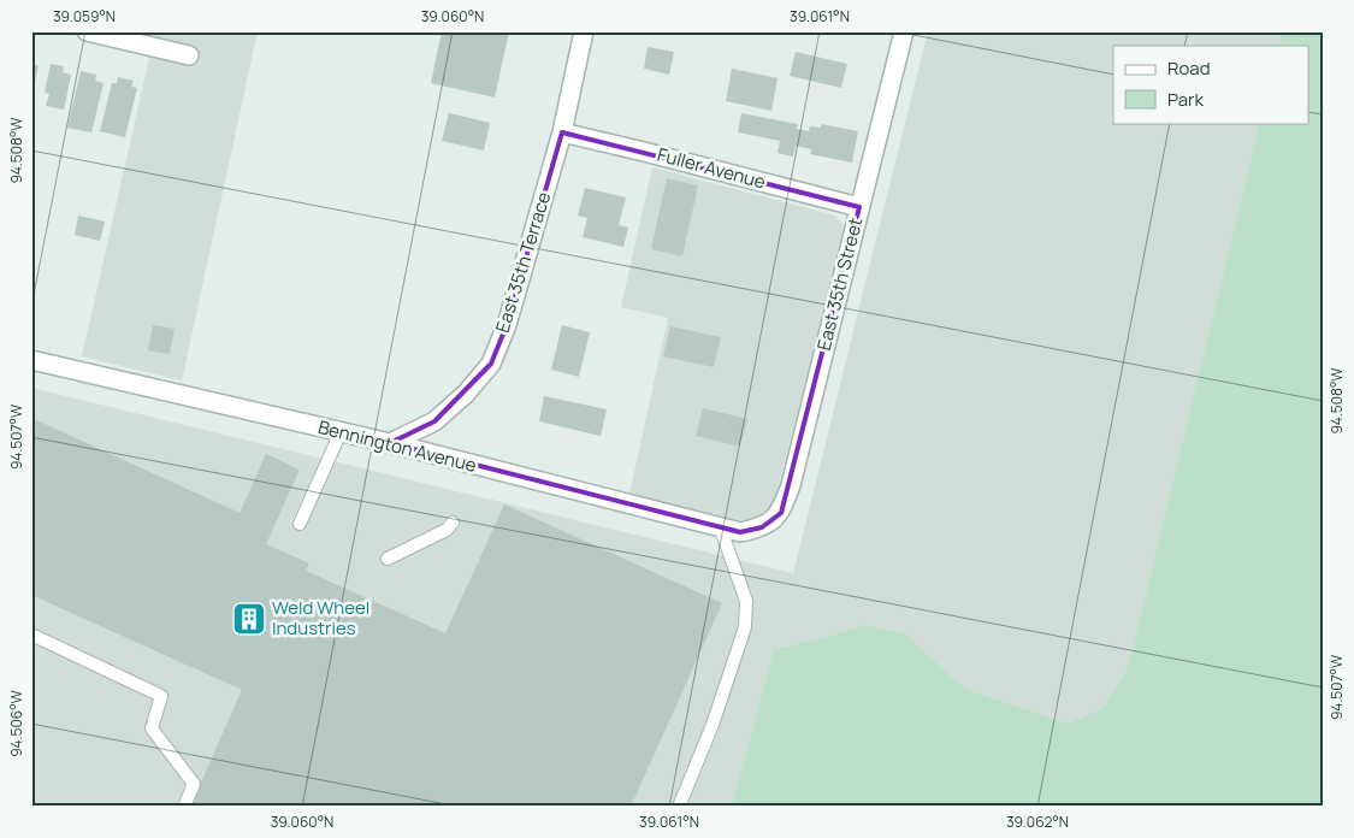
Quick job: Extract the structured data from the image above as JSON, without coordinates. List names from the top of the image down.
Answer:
{
  "streets": {
    "street": [
      "Fuller Avenue",
      "East 35th Terrace",
      "East 35th Street",
      "Bennington Avenue"
    ]
  },
  "crossings": [
    ["Fuller Avenue", "East 35th Terrace"],
    ["Fuller Avenue", "East 35th Street"],
    ["East 35th Terrace", "Bennington Avenue"],
    ["East 35th Street", "Bennington Avenue"]
  ],
  "places": {
    "building": ["Weld Wheel Industries"]
  },
  "legend": ["Road", "Park"],
  "coordinates": [
    "39.059°N",
    "39.060°N",
    "39.061°N",
    "94.508°W",
    "94.507°W",
    "94.506°W",
    "39.062°N"
  ]
}
